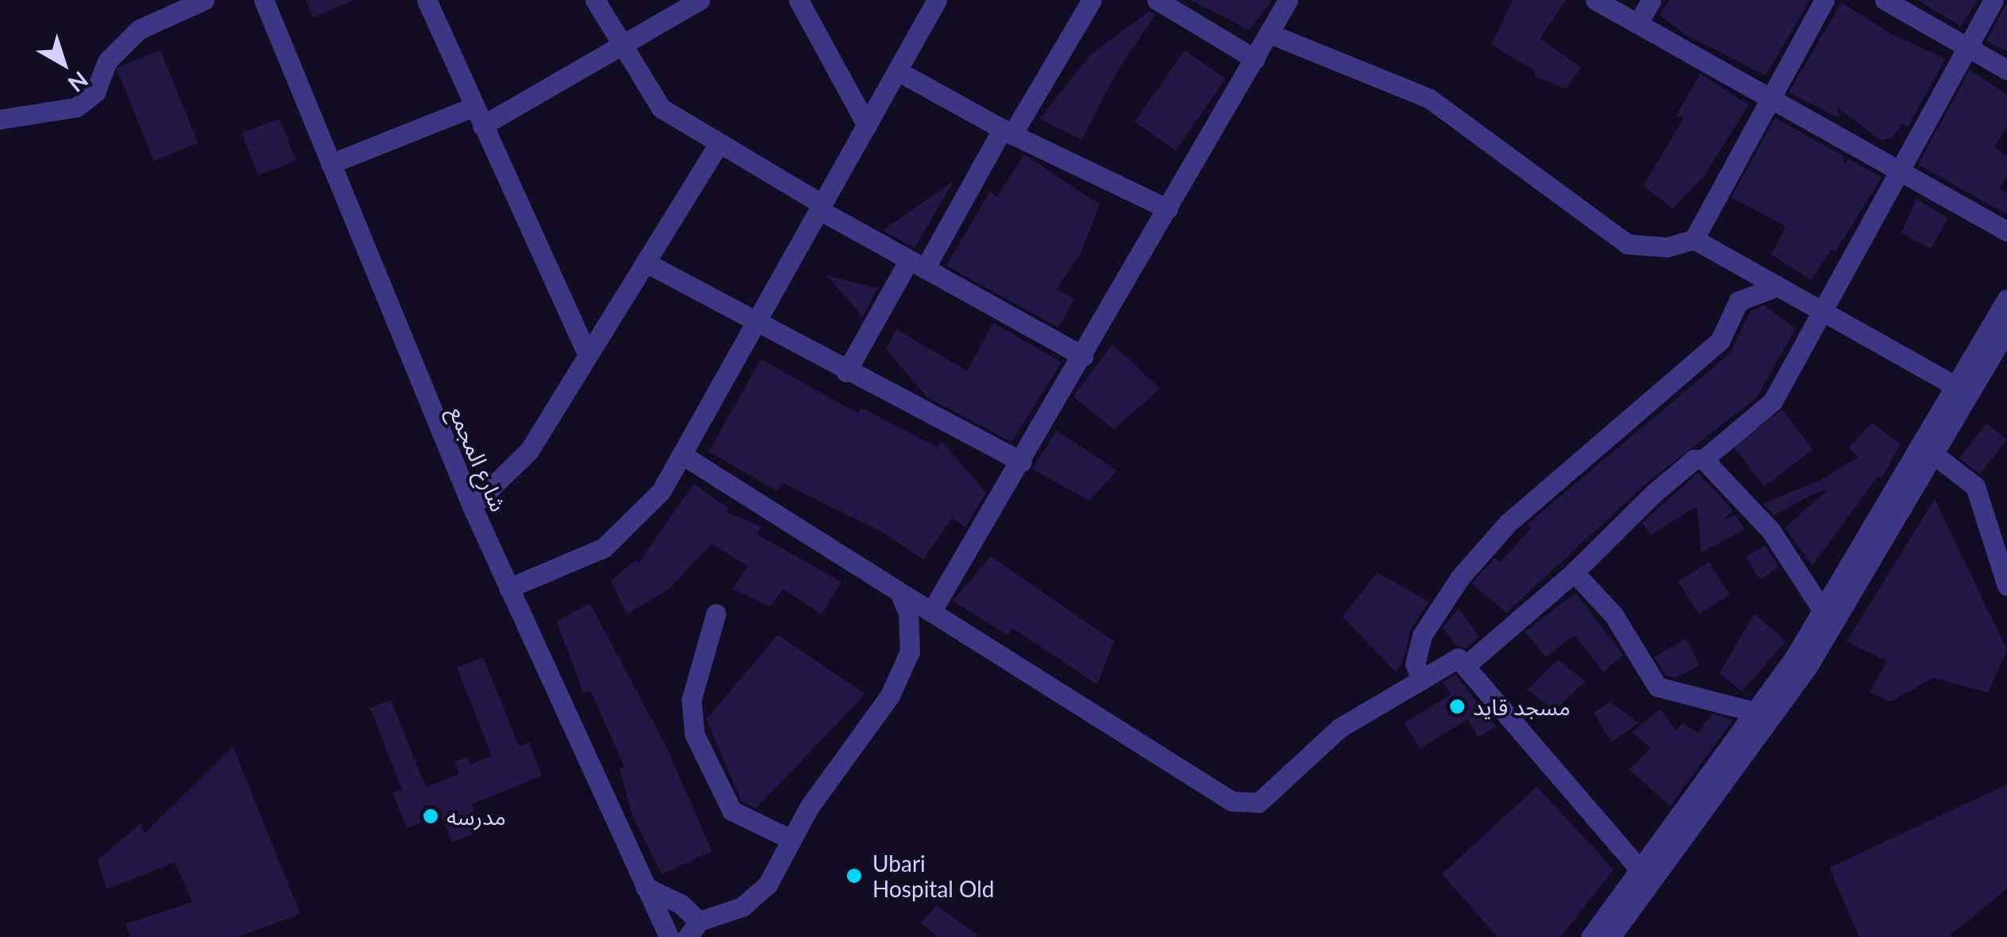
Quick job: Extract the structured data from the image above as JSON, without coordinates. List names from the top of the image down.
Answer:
{
  "streets": {
    "street": ["شارع المجمع"]
  },
  "places": ["مسجد قايد", "مدرسه", "Ubari Hospital Old"],
  "north": "bottom right"
}
